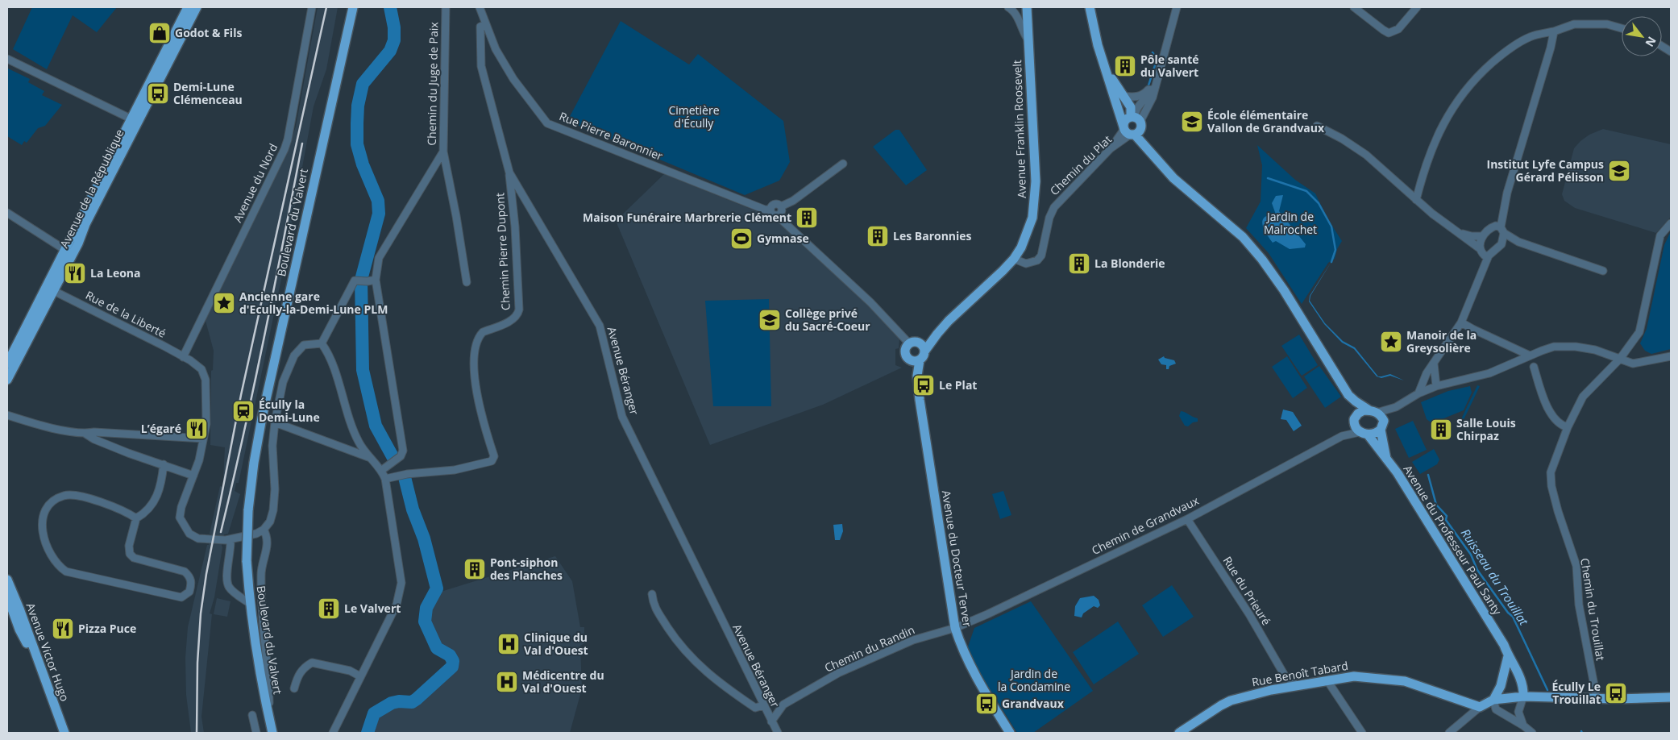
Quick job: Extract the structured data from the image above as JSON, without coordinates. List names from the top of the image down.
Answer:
{
  "streets": {
    "main road": [
      "Avenue Franklin Roosevelt",
      "Avenue de la République",
      "Boulevard du Valvert",
      "Avenue du Professeur Paul Santy",
      "Avenue du Docteur Terver",
      "Avenue Victor Hugo",
      "Rue Benoît Tabard"
    ],
    "street": [
      "Chemin du Juge de Paix",
      "Rue Pierre Baronnier",
      "Chemin du Plat",
      "Avenue du Nord",
      "Chemin Pierre Dupont",
      "Rue de la Liberté",
      "Avenue Béranger",
      "Chemin de Grandvaux",
      "Rue du Prieuré",
      "Chemin du Trouillat",
      "Chemin du Randin"
    ]
  },
  "crossings": [
    ["Avenue Franklin Roosevelt", "Chemin du Plat"],
    ["Avenue Franklin Roosevelt", "Avenue du Docteur Terver"],
    ["Rue Pierre Baronnier", "Avenue Béranger"],
    ["Avenue du Nord", "Rue de la Liberté"],
    ["Avenue de la République", "Rue de la Liberté"],
    ["Chemin Pierre Dupont", "Avenue Béranger"],
    ["Avenue Béranger", "Chemin du Randin"],
    ["Chemin de Grandvaux", "Avenue du Professeur Paul Santy"],
    ["Chemin de Grandvaux", "Avenue du Docteur Terver"],
    ["Chemin de Grandvaux", "Rue du Prieuré"],
    ["Chemin de Grandvaux", "Chemin du Randin"],
    ["Avenue du Docteur Terver", "Chemin du Randin"]
  ],
  "water": ["Ruisseau du Trouillat"],
  "parks": ["Cimetière d'Écully", "Jardin de Malrochet", "Jardin de la Condamine"],
  "places": {
    "shop": ["Godot & Fils"],
    "building": [
      "Pôle santé du Valvert",
      "Maison Funéraire Marbrerie Clément",
      "Les Baronnies",
      "La Blonderie",
      "Salle Louis Chirpaz",
      "Pont-siphon des Planches",
      "Le Valvert"
    ],
    "bus stop": [
      "Demi-Lune Clémenceau",
      "Le Plat",
      "Écully Le Trouillat",
      "Grandvaux"
    ],
    "school or university": ["École élémentaire Vallon de Grandvaux", "Institut Lyfe Campus Gérard Pélisson", "Collège privé du Sacré-Coeur"],
    "sports": ["Gymnase"],
    "restaurant": ["La Leona", "L’égaré", "Pizza Puce"],
    "place": ["Ancienne gare d'Ecully-la-Demi-Lune PLM", "Manoir de la Greysolière"],
    "station": ["Écully la Demi-Lune"],
    "hospital": ["Clinique du Val d'Ouest", "Médicentre du Val d'Ouest"]
  },
  "north": "bottom right"
}
